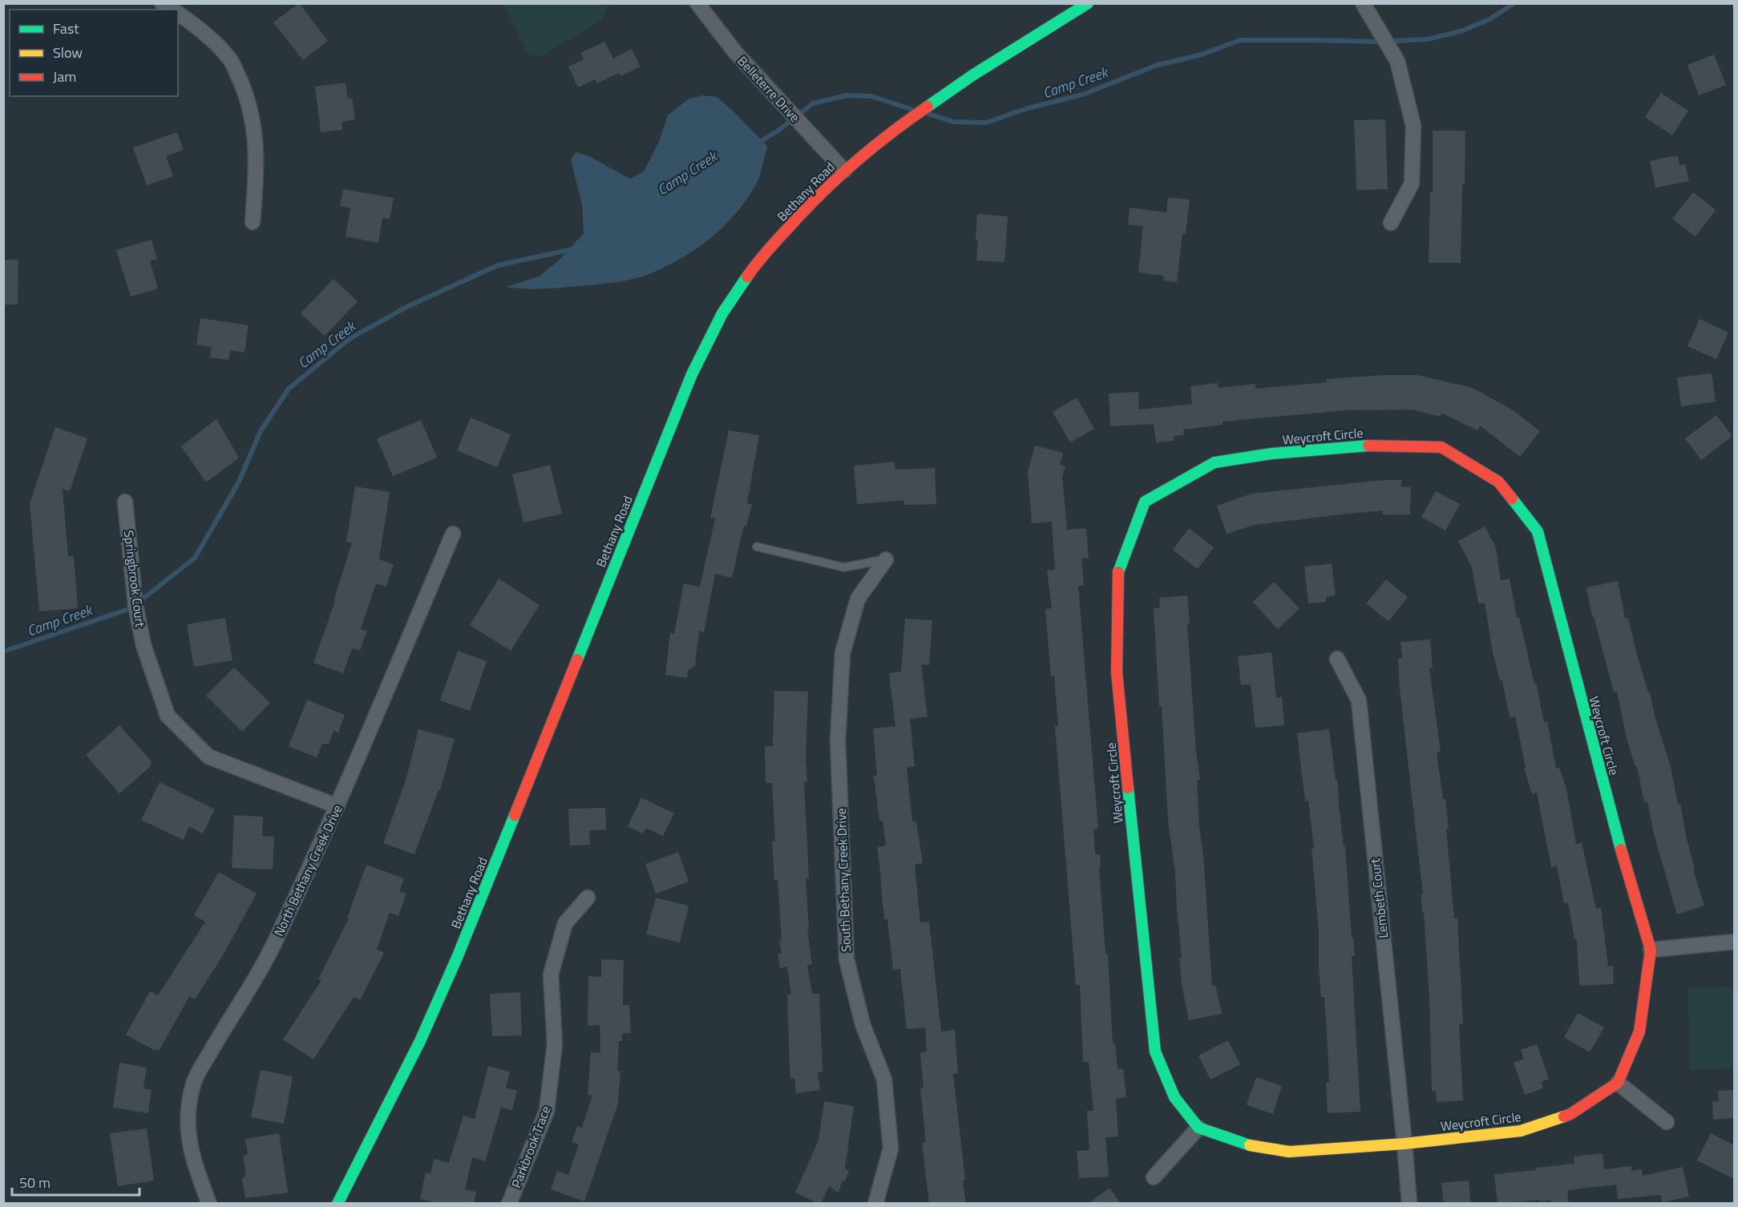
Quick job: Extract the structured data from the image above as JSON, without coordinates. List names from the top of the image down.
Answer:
{
  "streets": {
    "street": [
      "Belleterre Drive",
      "Bethany Road",
      "Weycroft Circle",
      "Springbrook Court",
      "North Bethany Creek Drive",
      "South Bethany Creek Drive",
      "Lembeth Court",
      "Parkbrook Trace"
    ]
  },
  "crossings": [
    ["Belleterre Drive", "Bethany Road"],
    ["Weycroft Circle", "Lembeth Court"],
    ["Springbrook Court", "North Bethany Creek Drive"]
  ],
  "water": ["Camp Creek"],
  "legend": ["Fast", "Slow", "Jam"],
  "scale_bar": "50 m"
}
